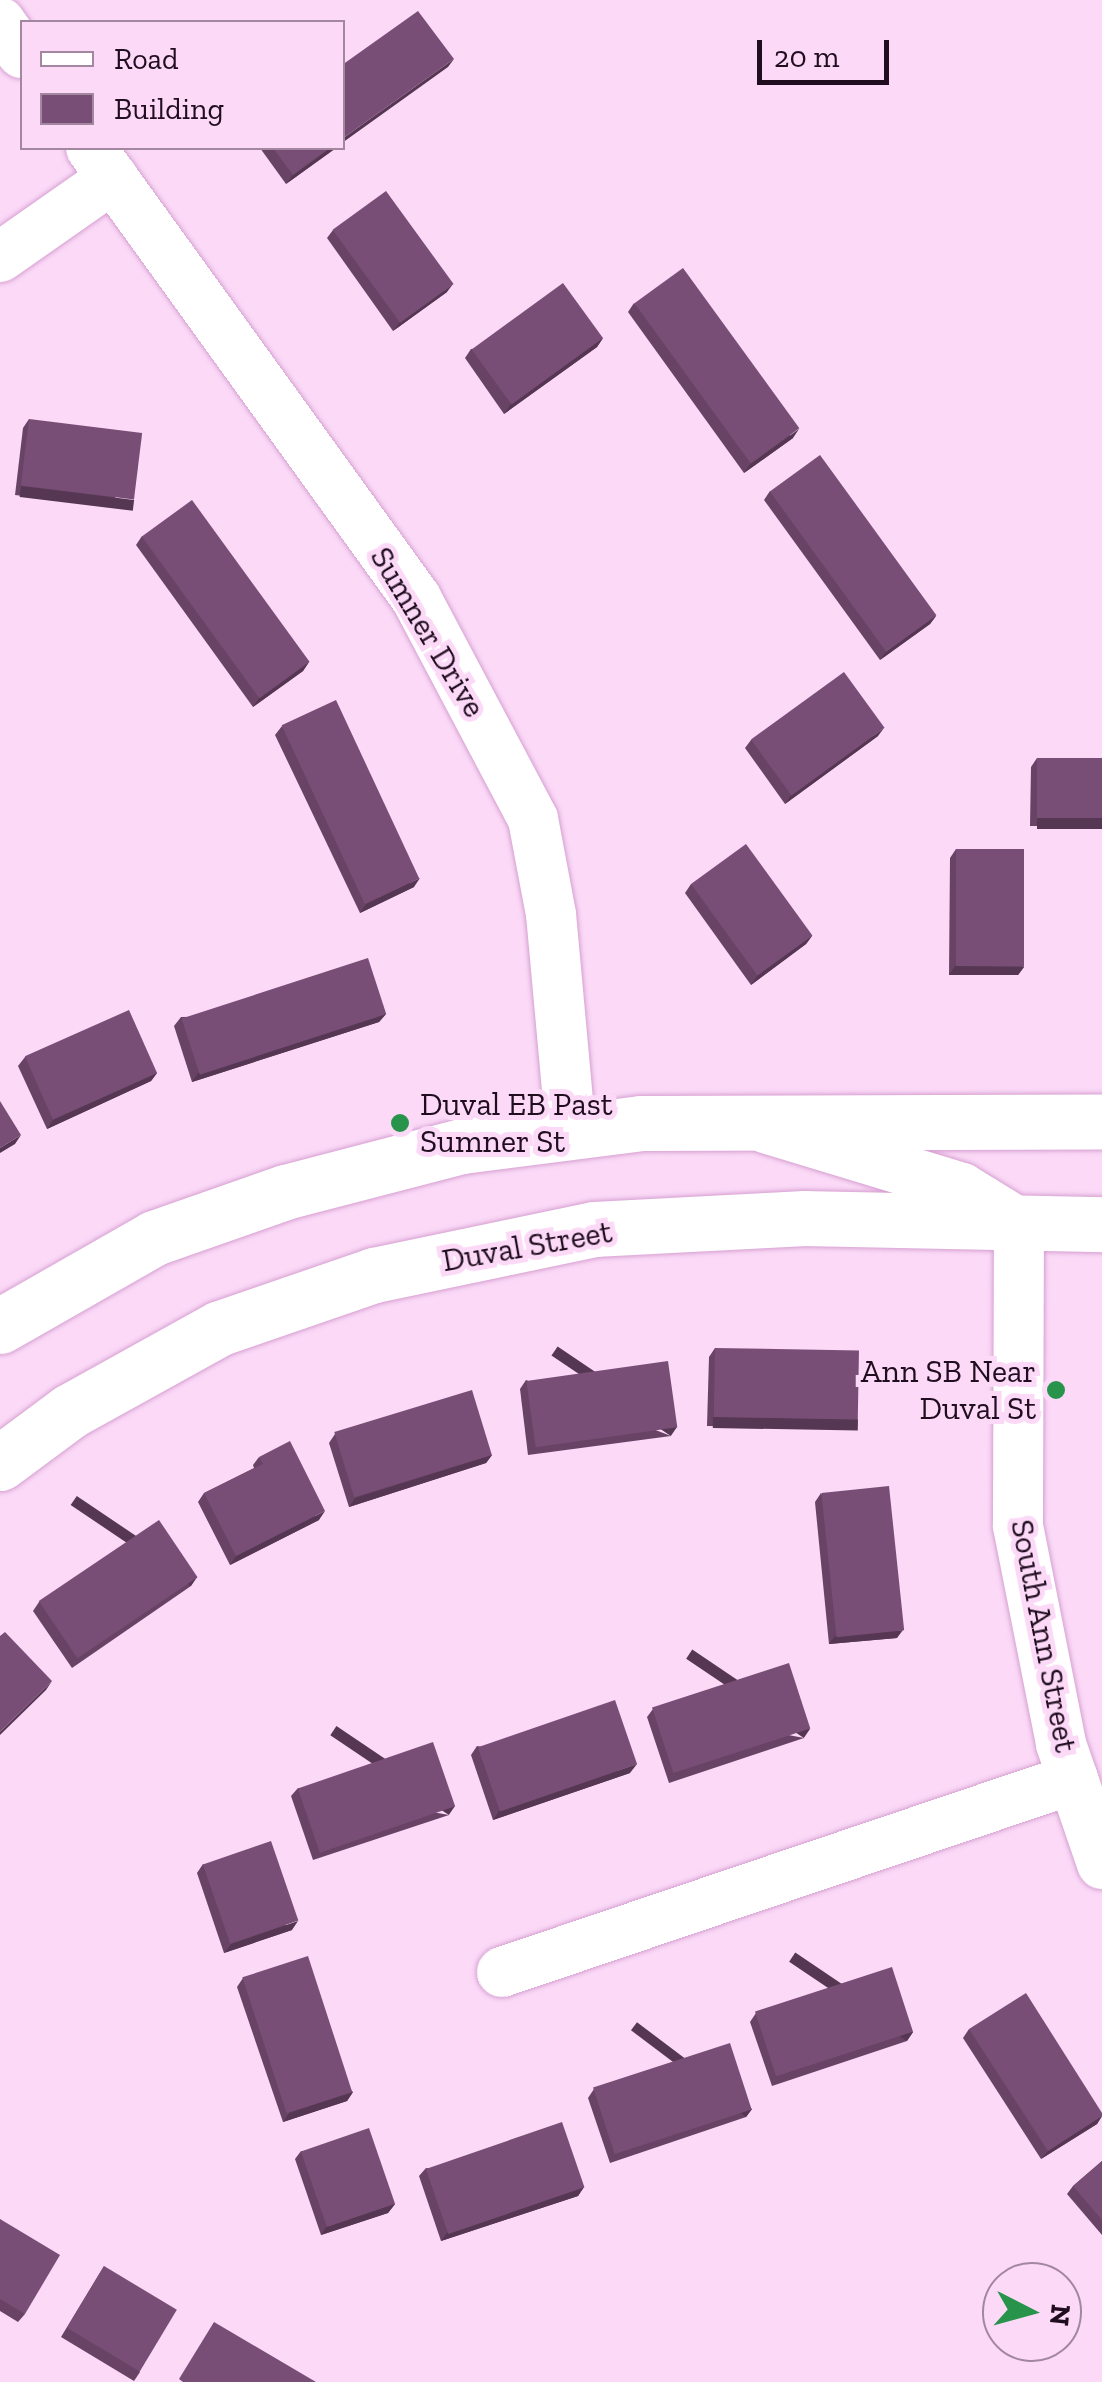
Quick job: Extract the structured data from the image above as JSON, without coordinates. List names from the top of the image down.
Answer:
{
  "streets": {
    "street": ["Sumner Drive", "Duval Street", "South Ann Street"]
  },
  "crossings": [
    ["Duval Street", "South Ann Street"]
  ],
  "places": ["Duval EB Past Sumner St", "Ann SB Near Duval St"],
  "legend": ["Road", "Building"],
  "scale_bar": "20 m",
  "north": "right"
}
